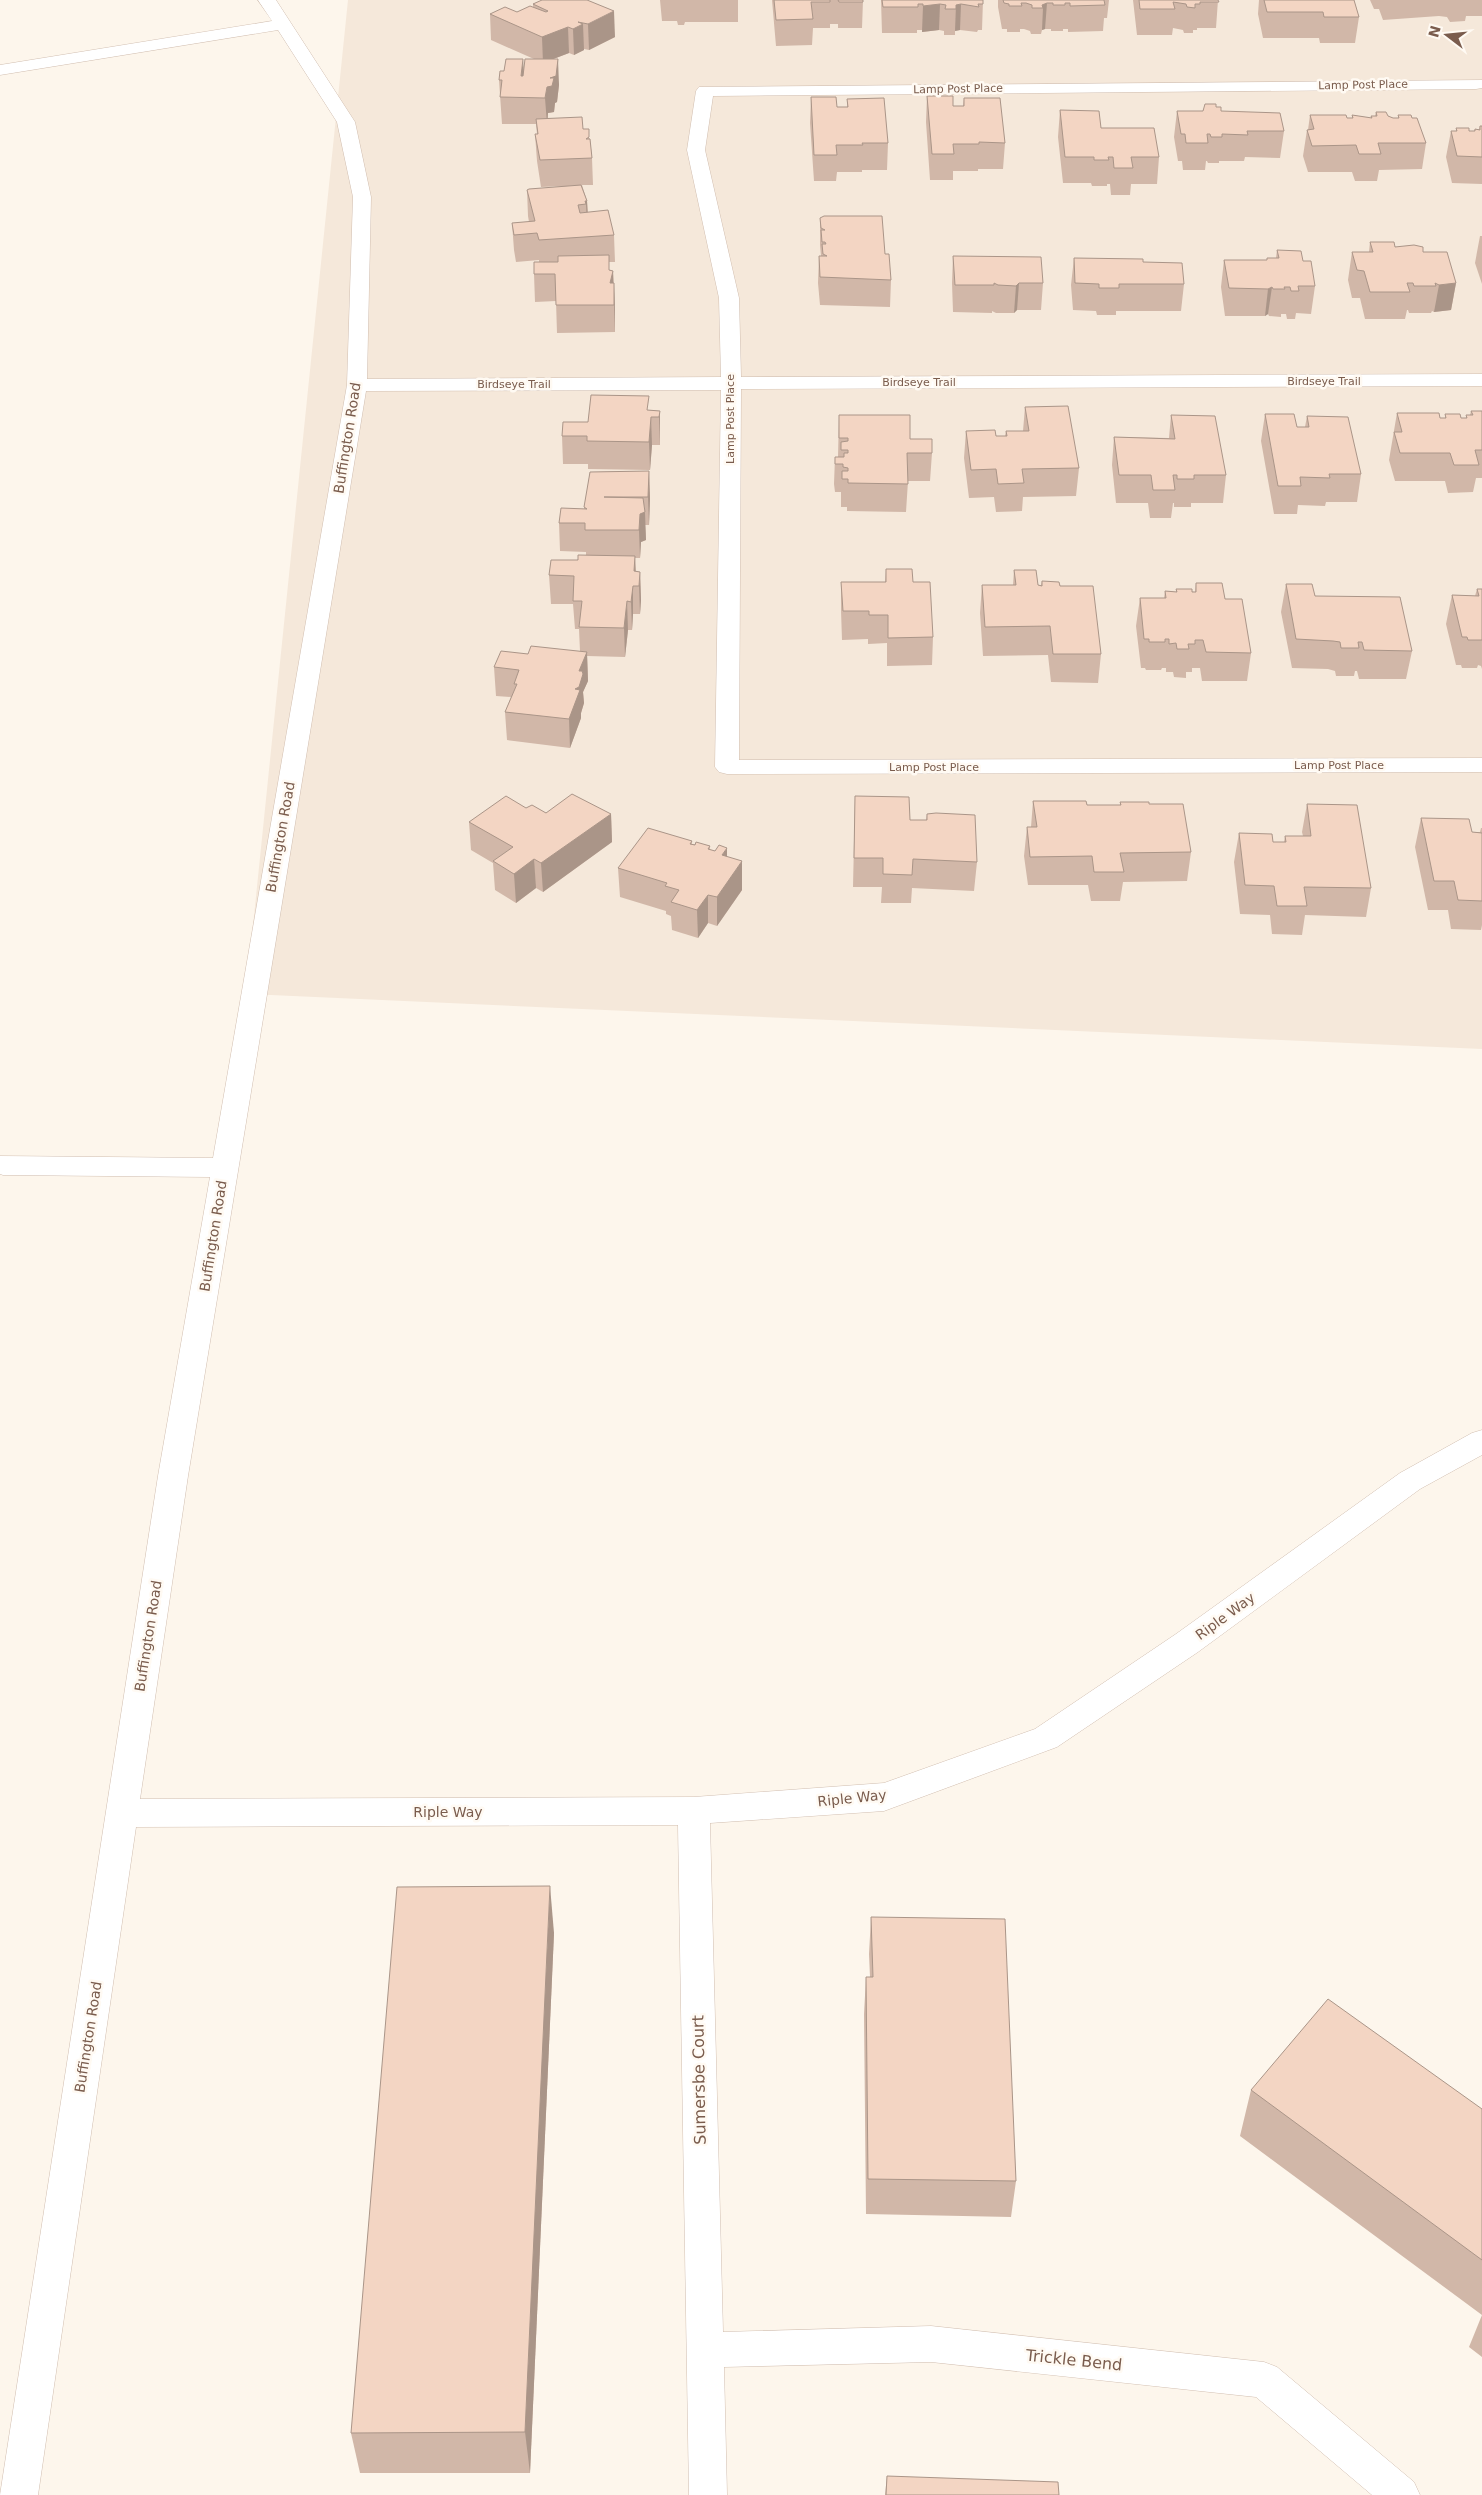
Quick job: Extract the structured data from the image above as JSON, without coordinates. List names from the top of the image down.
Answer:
{
  "streets": {
    "street": [
      "Lamp Post Place",
      "Birdseye Trail",
      "Buffington Road",
      "Riple Way",
      "Sumersbe Court",
      "Trickle Bend"
    ]
  },
  "crossings": [
    ["Lamp Post Place", "Birdseye Trail"],
    ["Birdseye Trail", "Buffington Road"],
    ["Buffington Road", "Riple Way"],
    ["Riple Way", "Sumersbe Court"],
    ["Sumersbe Court", "Trickle Bend"]
  ],
  "north": "left"
}
